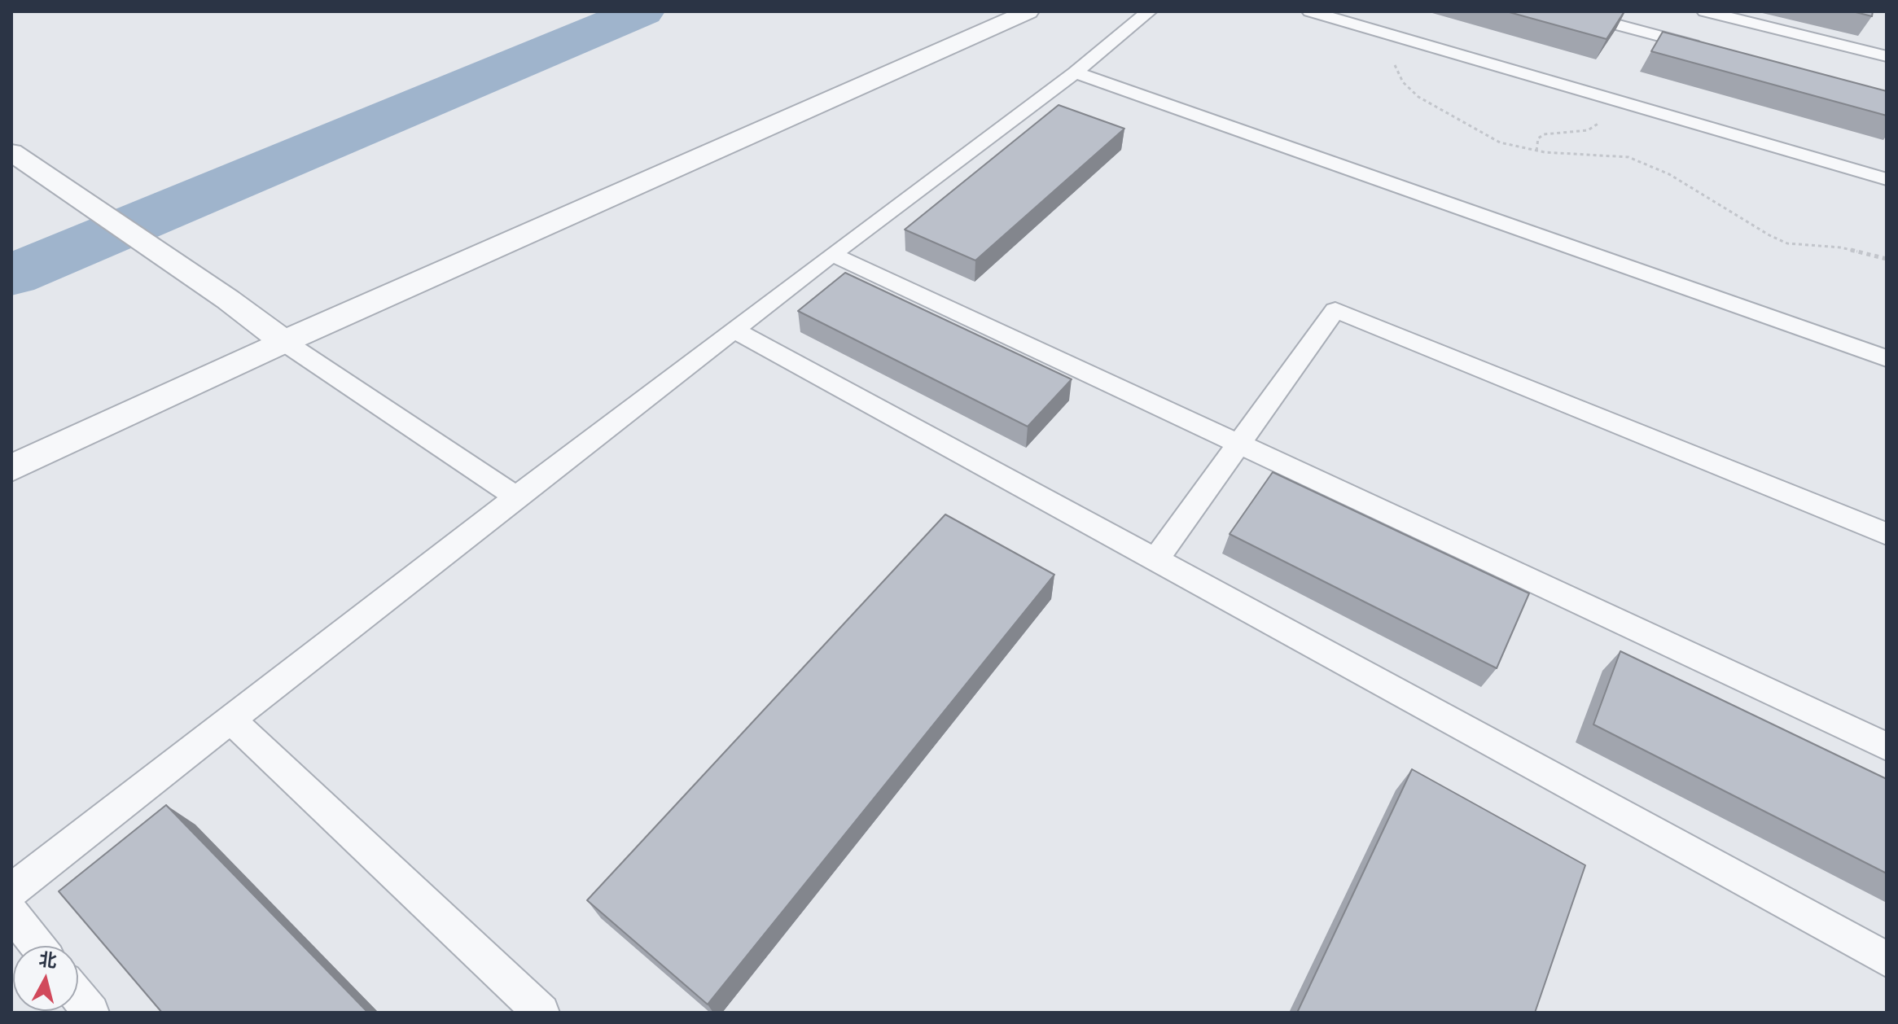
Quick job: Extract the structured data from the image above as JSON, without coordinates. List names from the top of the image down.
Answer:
{
  "north": "top"
}
